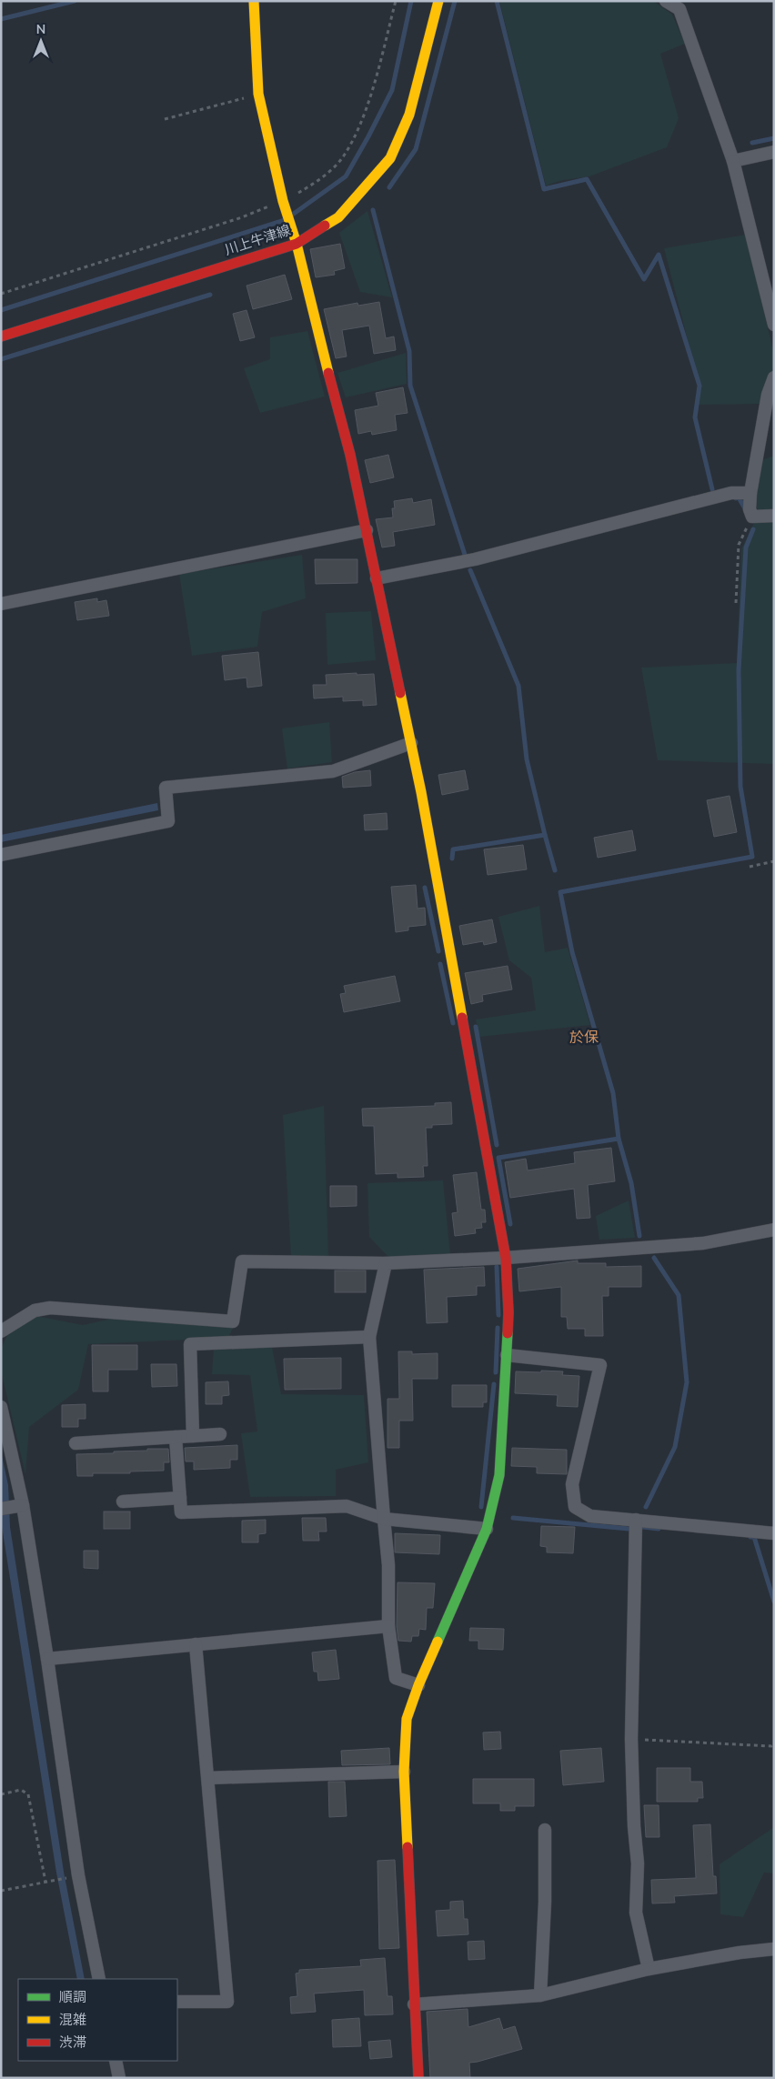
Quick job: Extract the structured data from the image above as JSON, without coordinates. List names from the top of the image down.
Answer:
{
  "streets": {
    "street": ["川上牛津線"]
  },
  "districts": ["於保"],
  "legend": ["順調", "混雑", "渋滞"],
  "north": "top"
}
